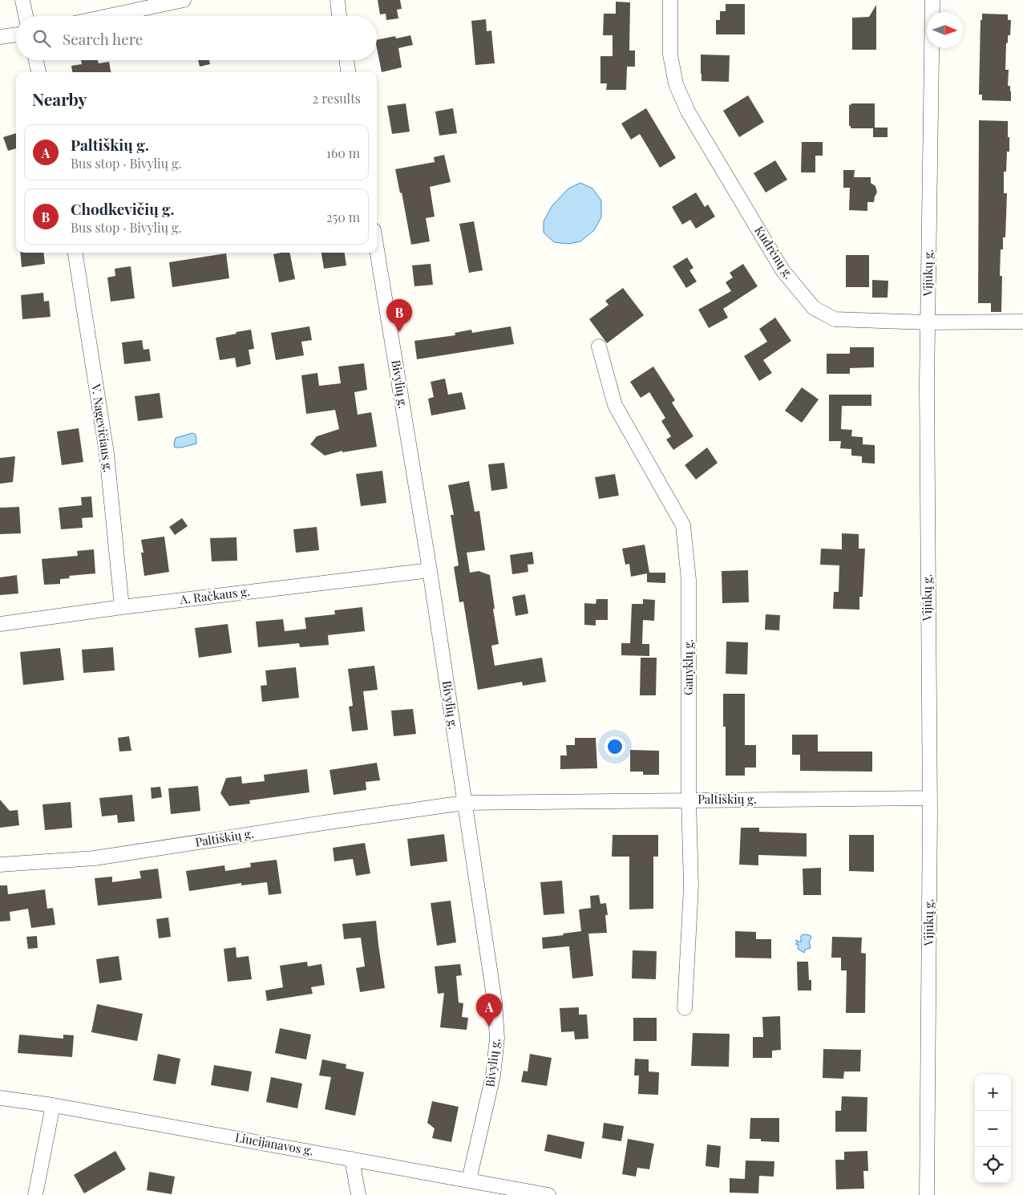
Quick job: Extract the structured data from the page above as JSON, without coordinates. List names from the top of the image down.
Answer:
{
  "streets": {
    "street": [
      "Kudrėnų g.",
      "Vijūkų g.",
      "Bivylių g.",
      "V. Nagevičiaus g.",
      "A. Račkaus g.",
      "Ganyklų g.",
      "Paltiškių g.",
      "Liucijanavos g."
    ]
  },
  "crossings": [
    ["Kudrėnų g.", "Vijūkų g."],
    ["Vijūkų g.", "Paltiškių g."],
    ["Bivylių g.", "A. Račkaus g."],
    ["Bivylių g.", "Paltiškių g."],
    ["Bivylių g.", "Liucijanavos g."],
    ["V. Nagevičiaus g.", "A. Račkaus g."],
    ["Ganyklų g.", "Paltiškių g."]
  ],
  "north": "right",
  "page": {
    "search": "Search here",
    "heading": ["Nearby", "2 results"],
    "list": [
      {
        "mark": "A",
        "name": "Paltiškių g.",
        "note": "Bus stop · Bivylių g.",
        "value": "160 m"
      },
      {
        "mark": "B",
        "name": "Chodkevičių g.",
        "note": "Bus stop · Bivylių g.",
        "value": "250 m"
      }
    ],
    "pins": ["B", "A"],
    "map_buttons": ["+", "−"]
  }
}
